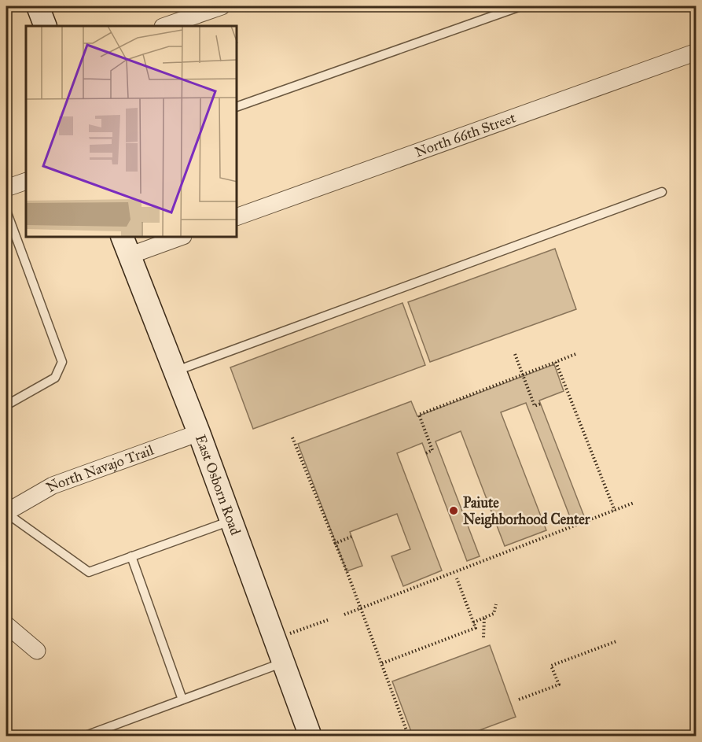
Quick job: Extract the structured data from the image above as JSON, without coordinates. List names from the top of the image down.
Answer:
{
  "streets": {
    "main road": ["East Osborn Road"],
    "street": ["North 66th Street", "North Navajo Trail"]
  },
  "crossings": [
    ["North Navajo Trail", "East Osborn Road"]
  ],
  "places": ["Paiute Neighborhood Center"]
}
